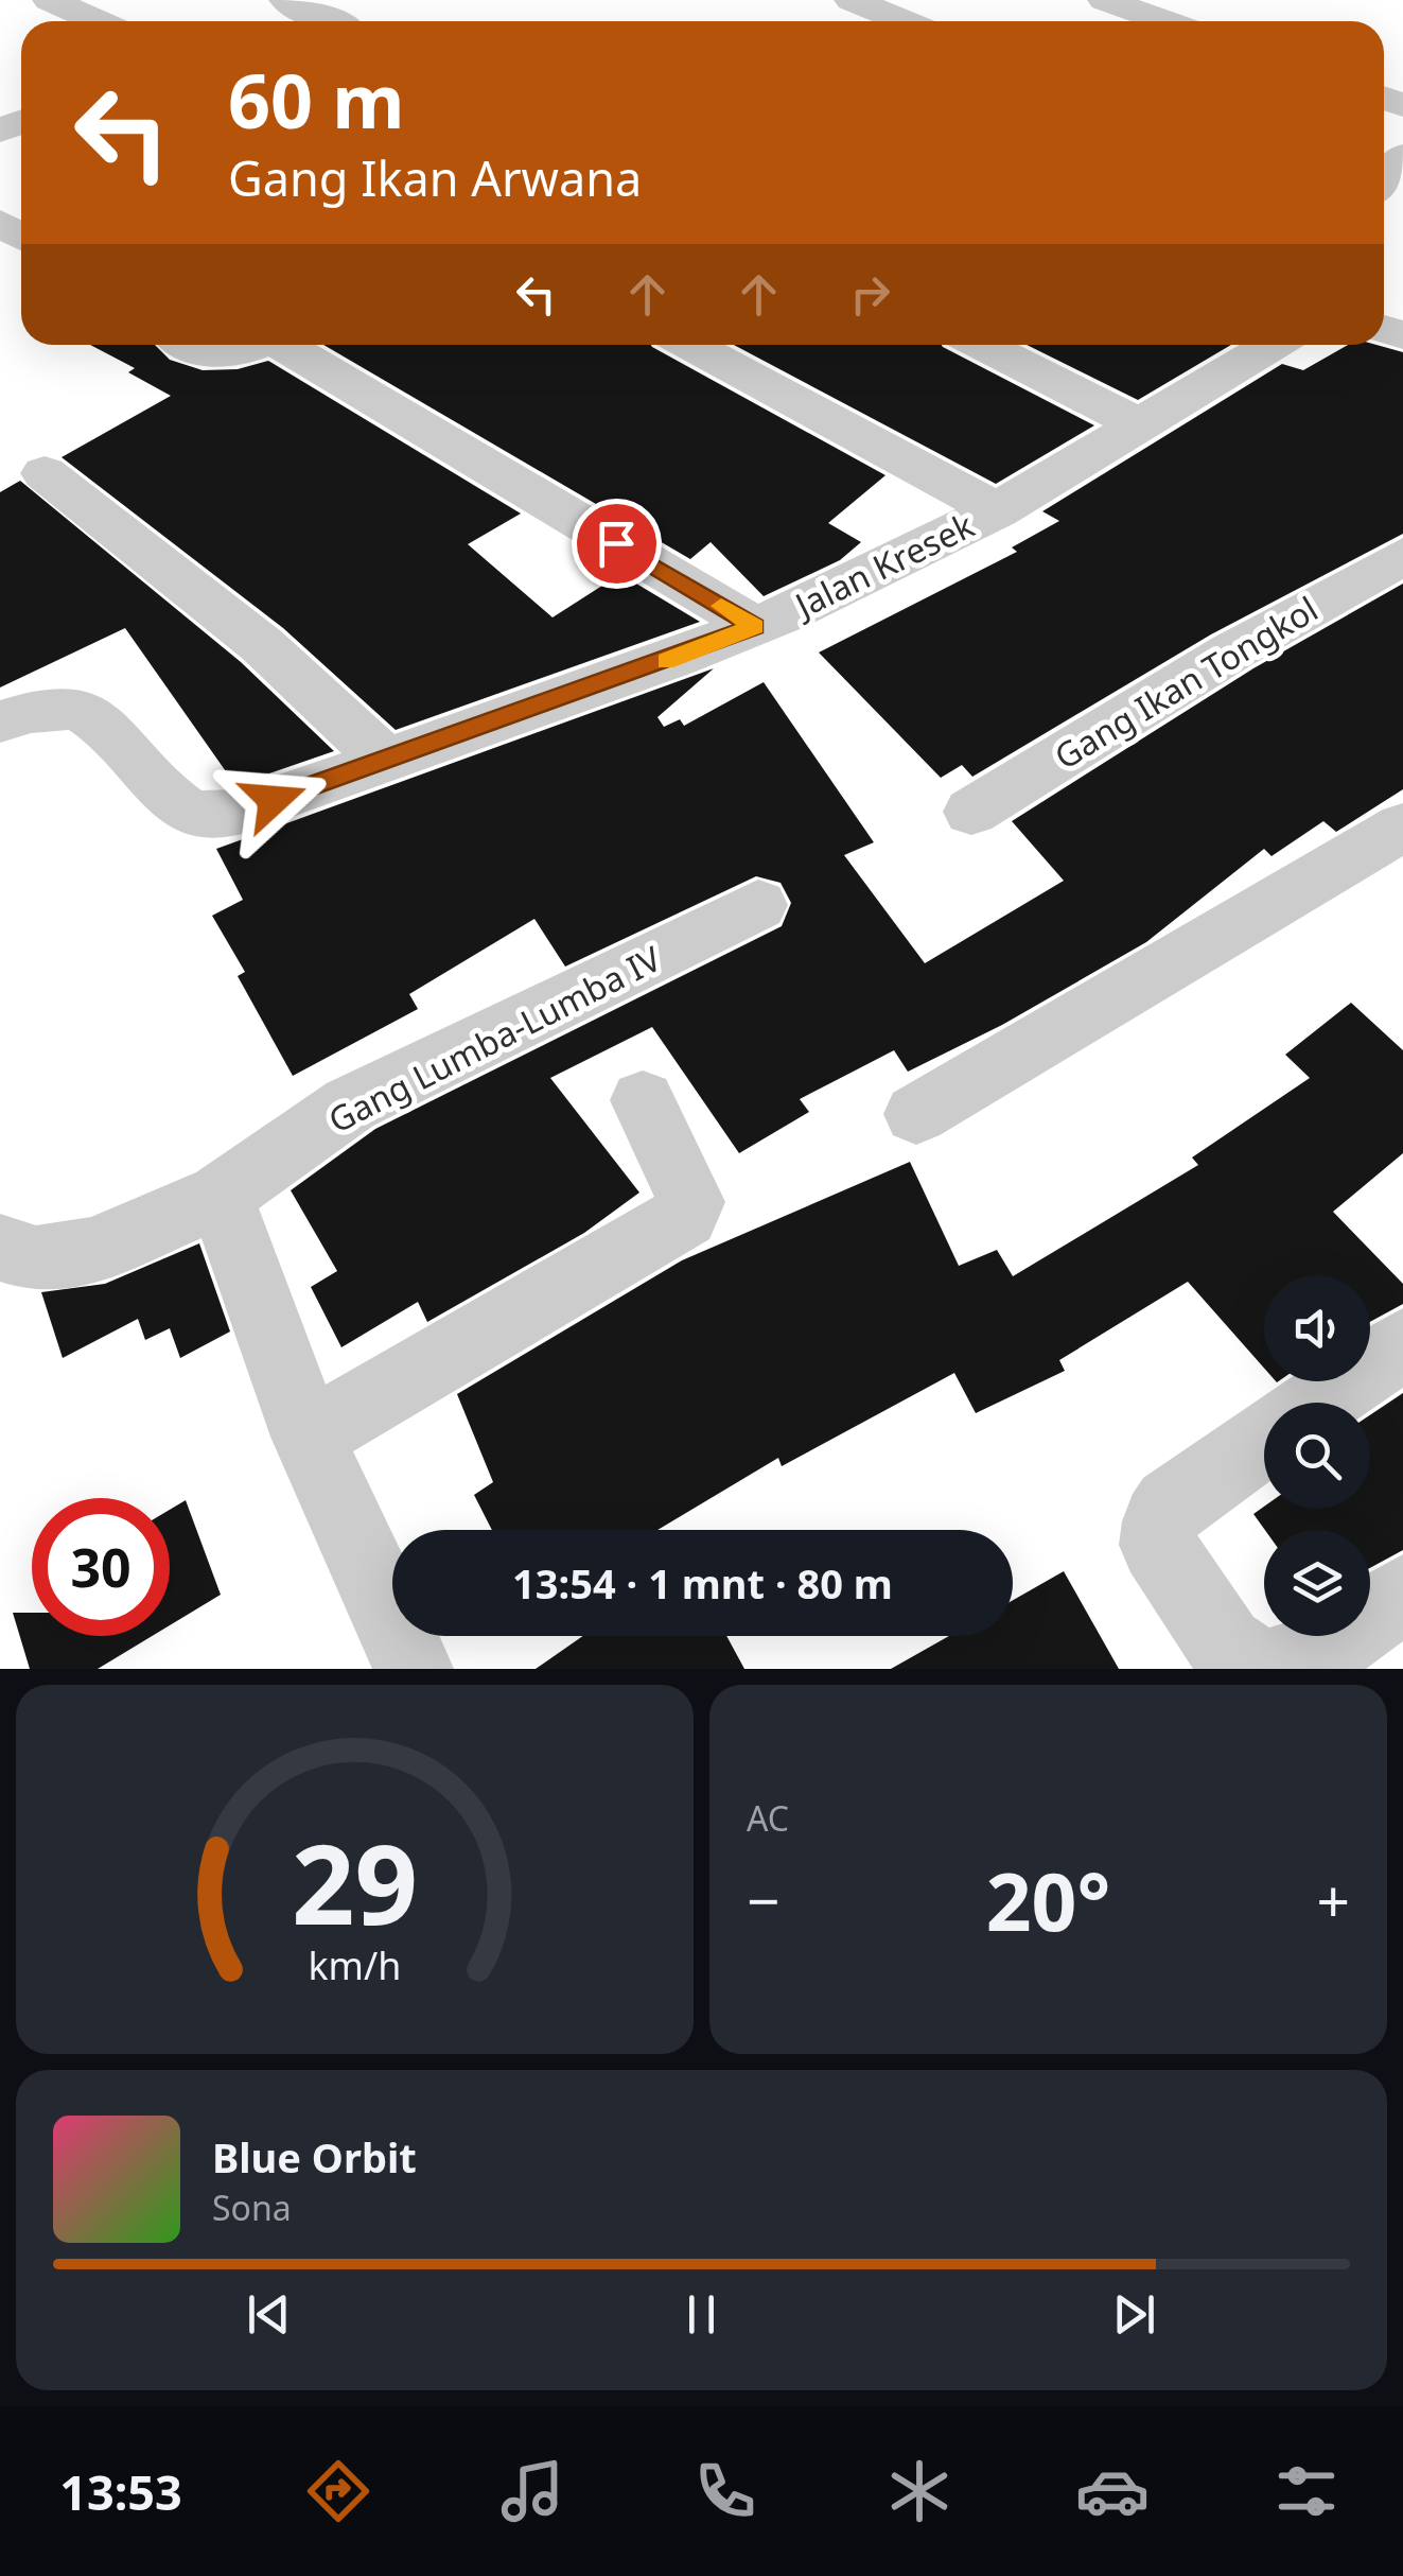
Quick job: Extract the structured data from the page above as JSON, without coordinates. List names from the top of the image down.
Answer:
{
  "streets": {
    "street": ["Jalan Kresek", "Gang Ikan Tongkol", "Gang Lumba-Lumba IV"]
  },
  "page": {
    "turn": ["60 m", "Gang Ikan Arwana"],
    "limit": "30",
    "trip": "13:54 · 1 mnt · 80 m",
    "tile": "AC",
    "heat": ["−", "20°", "+"],
    "song": ["Blue Orbit", "Sona"],
    "tabs": "13:53",
    "gauge": ["29", "km/h"]
  }
}
